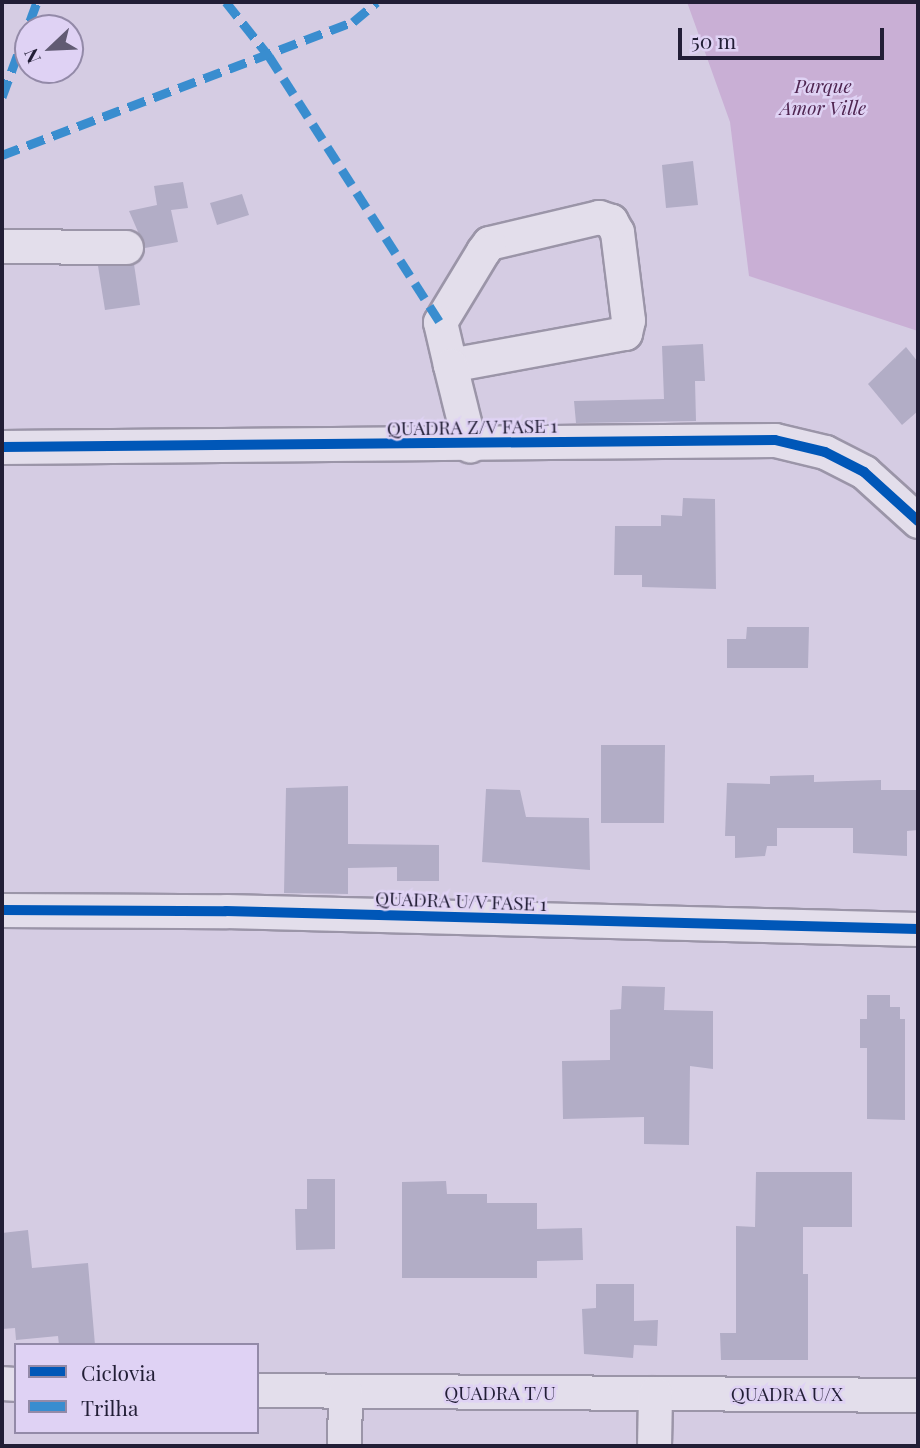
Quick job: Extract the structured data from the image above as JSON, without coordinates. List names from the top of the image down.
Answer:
{
  "streets": {
    "street": [
      "QUADRA Z/V FASE 1",
      "QUADRA U/V FASE 1",
      "QUADRA T/U",
      "QUADRA U/X"
    ]
  },
  "crossings": [
    ["QUADRA T/U", "QUADRA U/X"]
  ],
  "parks": ["Parque Amor Ville"],
  "legend": ["Ciclovia", "Trilha"],
  "scale_bar": "50 m",
  "north": "bottom left"
}
